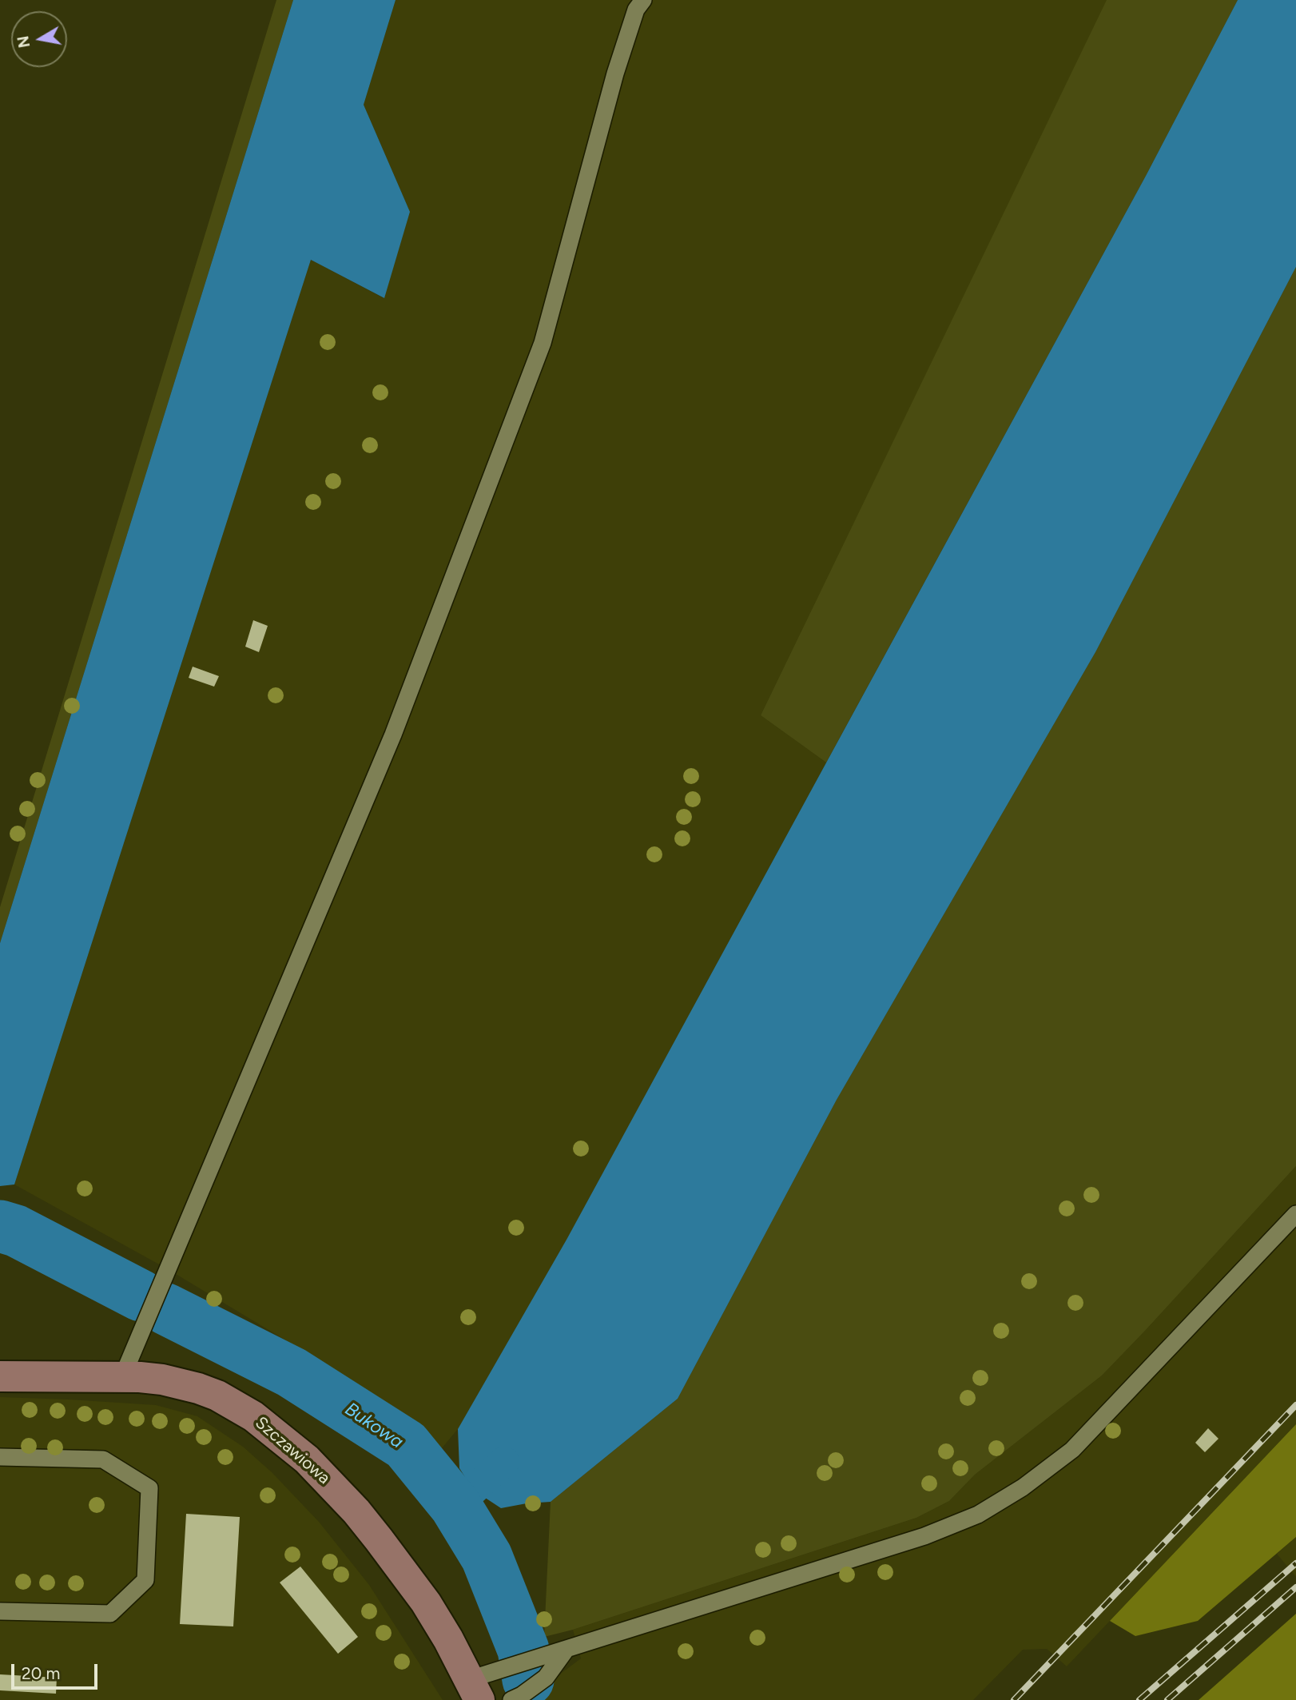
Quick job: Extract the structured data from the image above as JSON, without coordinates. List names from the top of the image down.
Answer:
{
  "streets": {
    "street": ["Szczawiowa"]
  },
  "water": ["Bukowa"],
  "scale_bar": "20 m",
  "north": "left"
}
